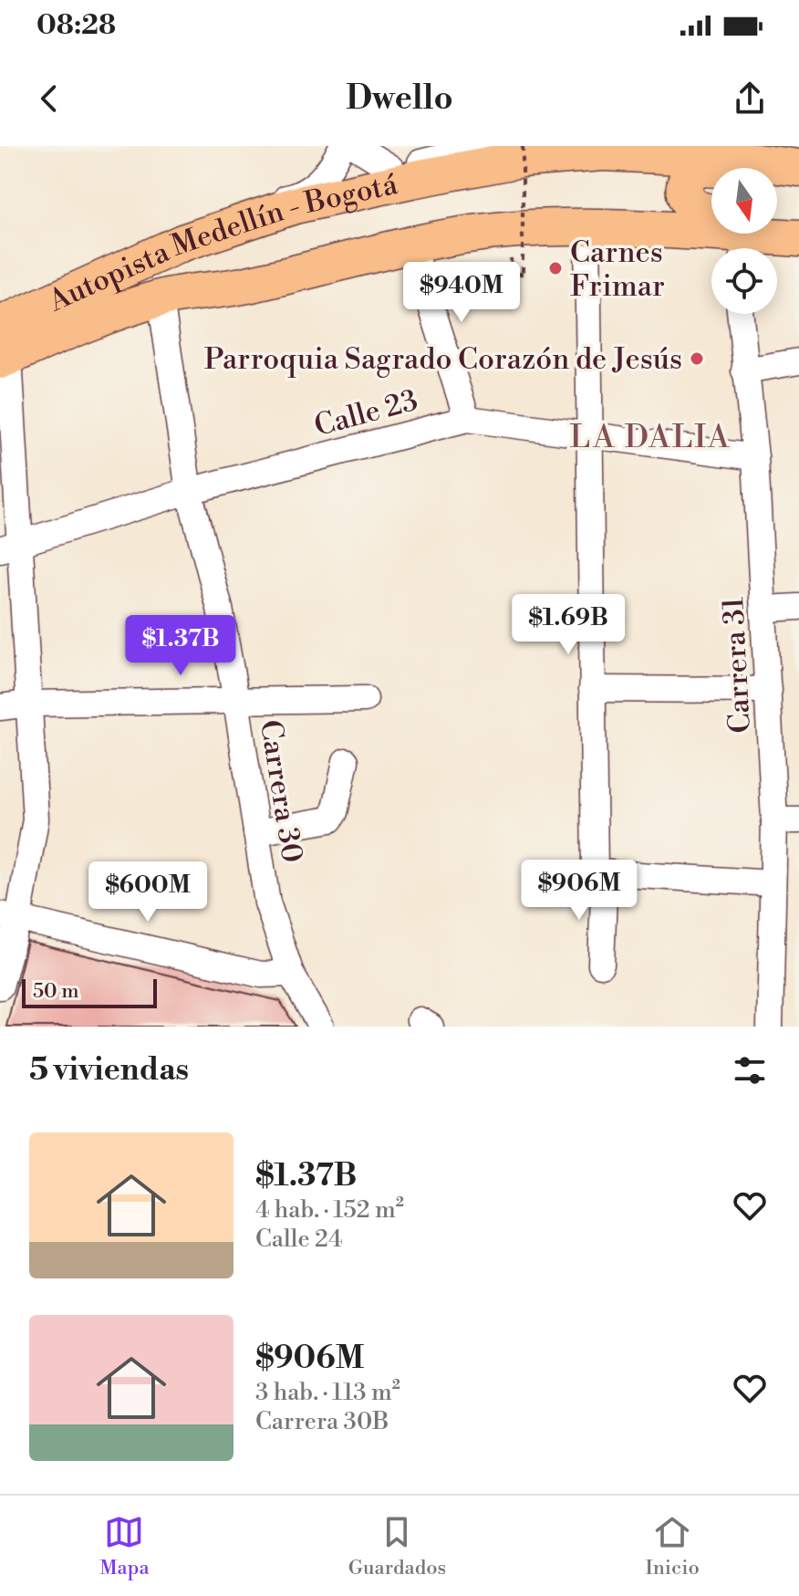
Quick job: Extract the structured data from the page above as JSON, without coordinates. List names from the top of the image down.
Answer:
{
  "streets": {
    "highway": ["Autopista Medellín - Bogotá"],
    "street": ["Calle 23", "Carrera 31", "Carrera 30"]
  },
  "crossings": [
    ["Autopista Medellín - Bogotá", "Carrera 30"],
    ["Calle 23", "Carrera 31"],
    ["Calle 23", "Carrera 30"]
  ],
  "districts": ["LA DALIA"],
  "places": ["Carnes Frimar", "Parroquia Sagrado Corazón de Jesús"],
  "scale_bar": "50 m",
  "north": "bottom",
  "page": {
    "status": "08:28",
    "header": "Dwello",
    "price": [
      "$940M",
      "$1.69B",
      "$1.37B",
      "$906M",
      "$600M"
    ],
    "scale": "50 m",
    "heading": "5 viviendas",
    "list": [
      {
        "name": "$1.37B",
        "note": "4 hab. · 152 m² · Calle 24"
      },
      {
        "name": "$906M",
        "note": "3 hab. · 113 m² · Carrera 30B"
      }
    ],
    "tabs": ["Mapa", "Guardados", "Inicio"]
  }
}
